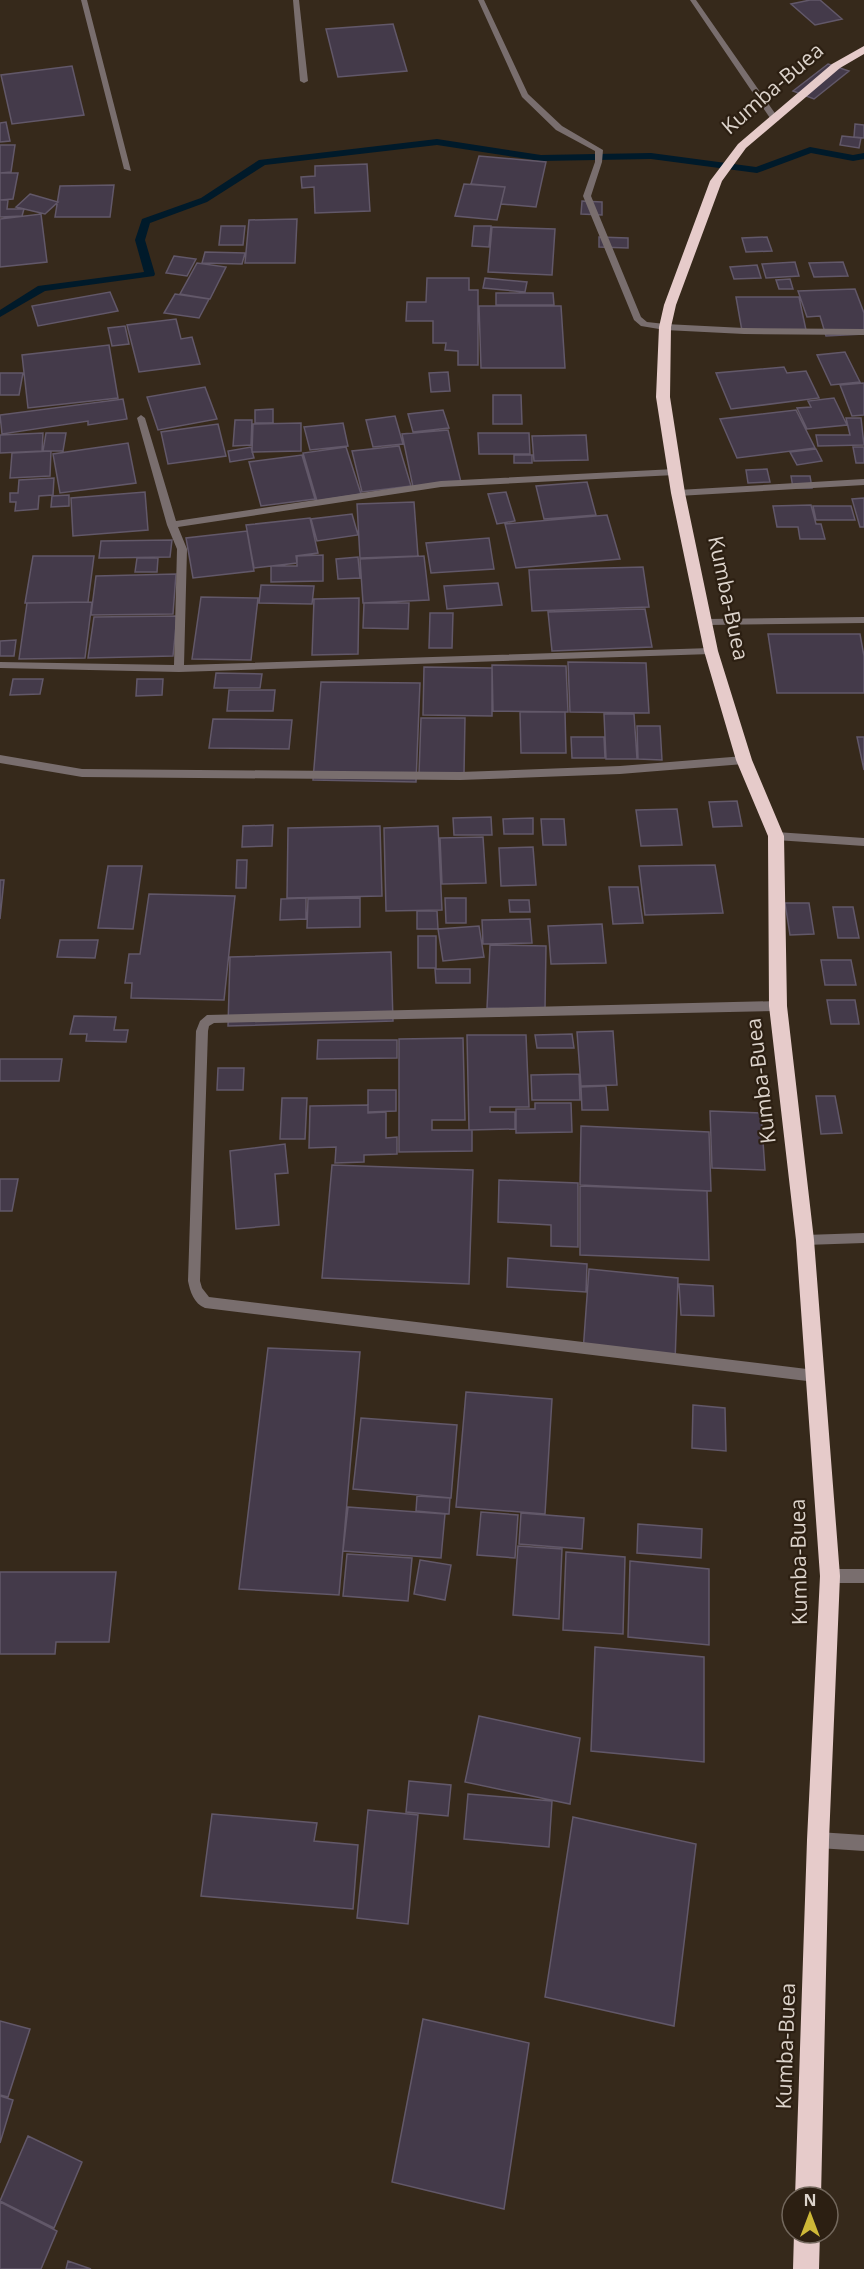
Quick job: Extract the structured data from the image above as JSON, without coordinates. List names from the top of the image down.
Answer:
{
  "streets": {
    "highway": ["Kumba-Buea"]
  },
  "north": "top"
}
